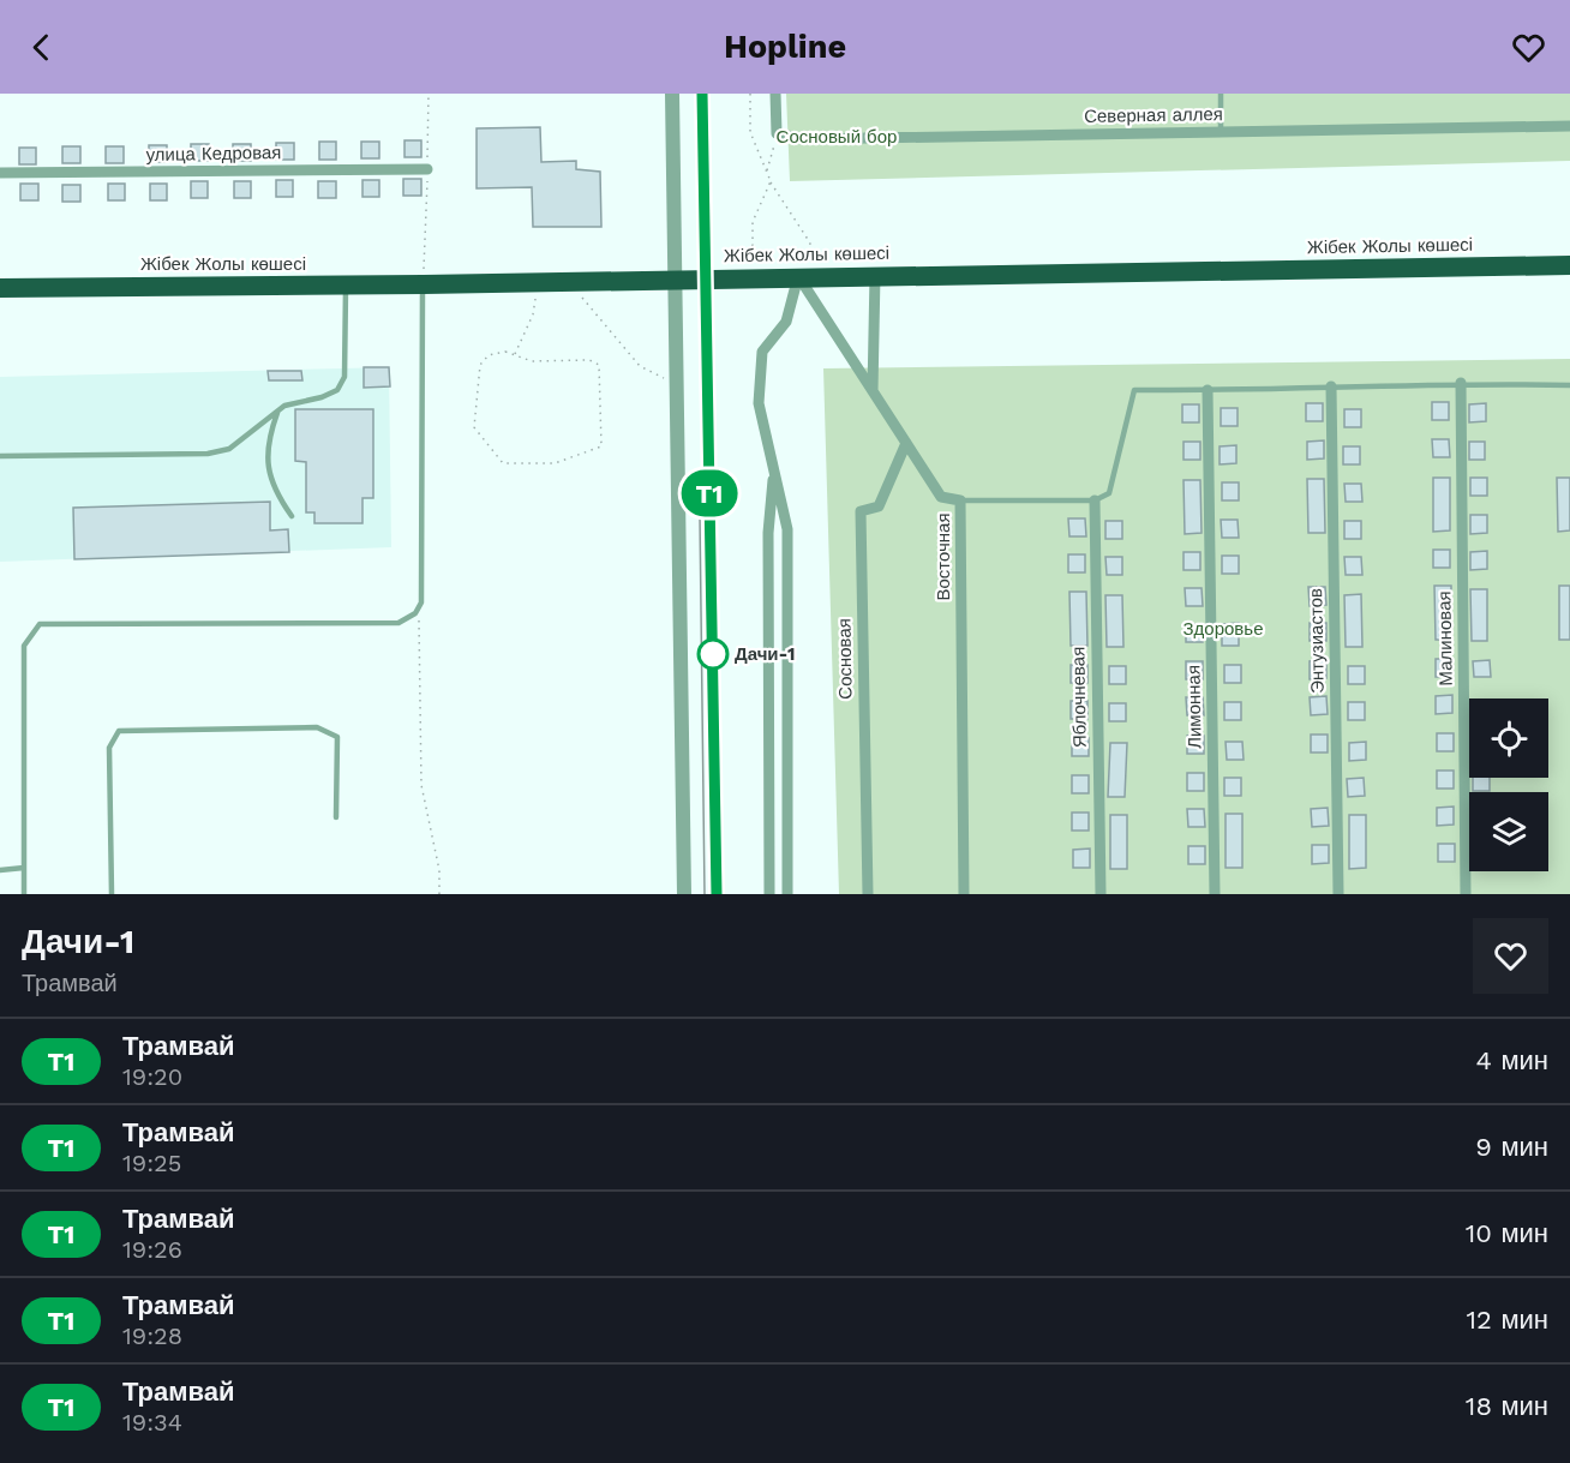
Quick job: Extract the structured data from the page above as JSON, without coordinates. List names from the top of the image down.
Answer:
{
  "streets": {
    "highway": ["Жібек Жолы көшесі"],
    "street": [
      "Северная аллея",
      "улица Кедровая",
      "Восточная",
      "Малиновая",
      "Энтузиастов",
      "Сосновая",
      "Яблочневая",
      "Лимонная"
    ]
  },
  "crossings": [
    ["Жібек Жолы көшесі", "Восточная"],
    ["Восточная", "Сосновая"]
  ],
  "parks": ["Сосновый бор", "Здоровье"],
  "places": ["Дачи-1"],
  "lines": ["tram line T1"],
  "page": {
    "header": "Hopline",
    "on_map": "T1",
    "heading": ["Дачи-1", "Трамвай"],
    "list": [
      {
        "mark": "T1",
        "name": "Трамвай",
        "note": "19:20",
        "value": "4 мин"
      },
      {
        "mark": "T1",
        "name": "Трамвай",
        "note": "19:25",
        "value": "9 мин"
      },
      {
        "mark": "T1",
        "name": "Трамвай",
        "note": "19:26",
        "value": "10 мин"
      },
      {
        "mark": "T1",
        "name": "Трамвай",
        "note": "19:28",
        "value": "12 мин"
      },
      {
        "mark": "T1",
        "name": "Трамвай",
        "note": "19:34",
        "value": "18 мин"
      }
    ]
  }
}
